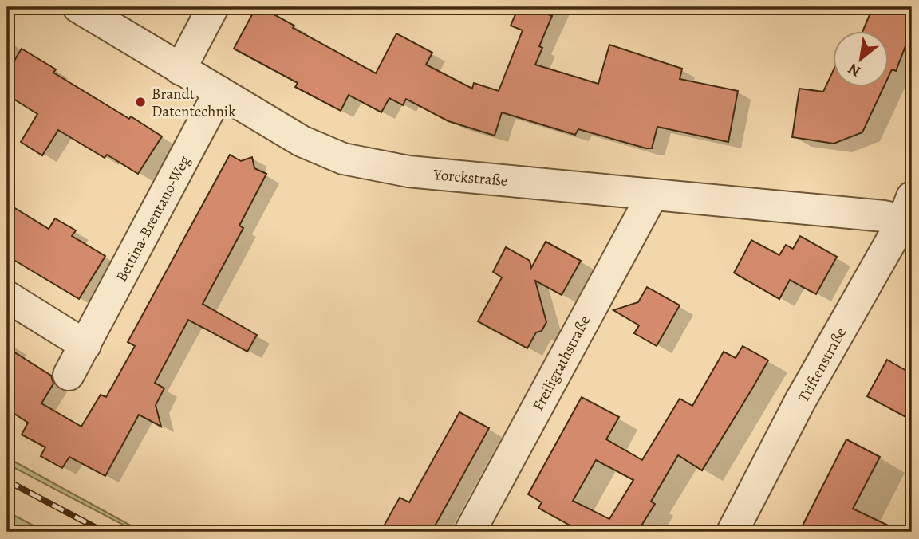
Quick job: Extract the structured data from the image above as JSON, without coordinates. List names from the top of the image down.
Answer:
{
  "streets": {
    "street": [
      "Yorckstraße",
      "Bettina-Brentano-Weg",
      "Freiligrathstraße",
      "Triftenstraße"
    ]
  },
  "crossings": [
    ["Yorckstraße", "Bettina-Brentano-Weg"],
    ["Yorckstraße", "Freiligrathstraße"],
    ["Yorckstraße", "Triftenstraße"]
  ],
  "places": ["Brandt Datentechnik"],
  "north": "bottom left"
}
